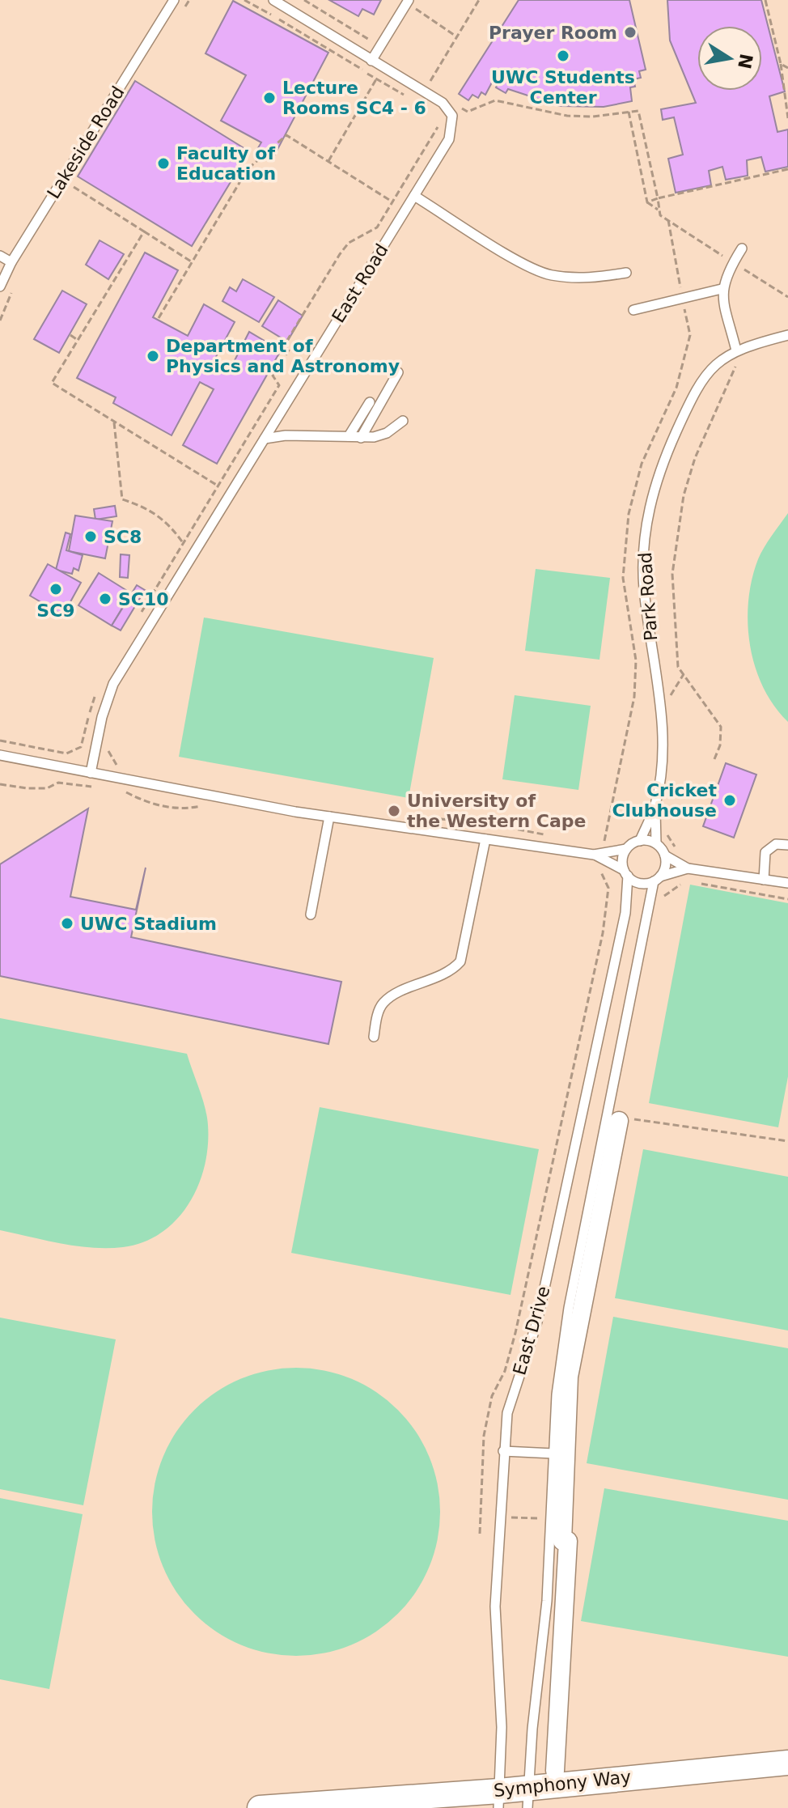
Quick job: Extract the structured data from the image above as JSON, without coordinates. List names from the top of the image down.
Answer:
{
  "streets": {
    "main road": ["Symphony Way"],
    "lane": [
      "Lakeside Road",
      "East Road",
      "Park Road",
      "East Drive"
    ]
  },
  "crossings": [
    ["Park Road", "East Drive"],
    ["East Drive", "Symphony Way"]
  ],
  "places": [
    "Prayer Room",
    "UWC Students Center",
    "Lecture Rooms SC4 - 6",
    "Faculty of Education",
    "Department of Physics and Astronomy",
    "SC8",
    "SC9",
    "SC10",
    "Cricket Clubhouse",
    "University of the Western Cape",
    "UWC Stadium"
  ],
  "north": "right"
}
